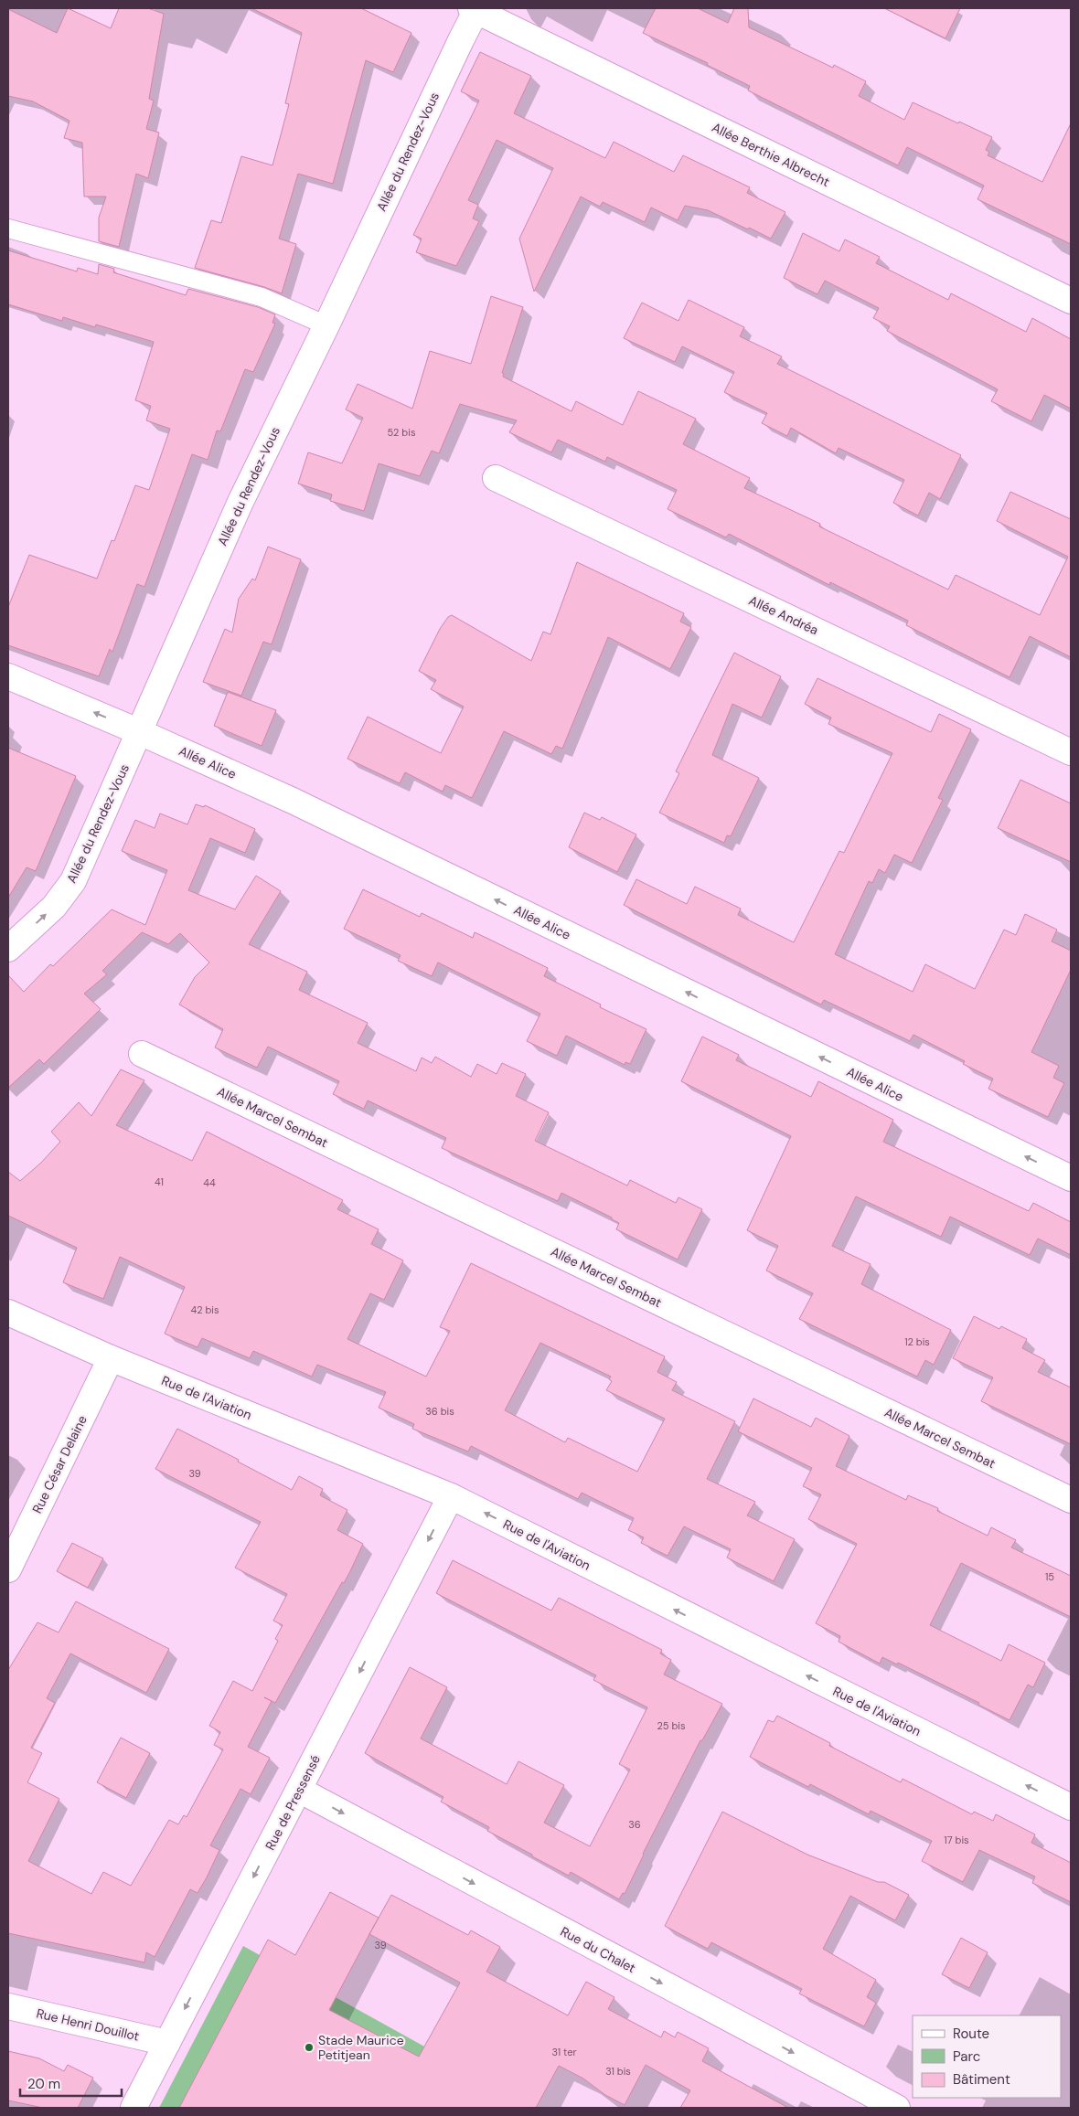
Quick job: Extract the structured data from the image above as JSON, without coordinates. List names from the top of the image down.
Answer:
{
  "streets": {
    "street": [
      "Allée du Rendez-Vous",
      "Allée Berthie Albrecht",
      "Allée Andréa",
      "Allée Alice",
      "Allée Marcel Sembat",
      "Rue de l'Aviation",
      "Rue César Delaine",
      "Rue de Pressensé",
      "Rue du Chalet",
      "Rue Henri Douillot"
    ]
  },
  "crossings": [
    ["Allée du Rendez-Vous", "Allée Berthie Albrecht"],
    ["Allée du Rendez-Vous", "Allée Alice"],
    ["Rue de l'Aviation", "Rue César Delaine"],
    ["Rue de l'Aviation", "Rue de Pressensé"],
    ["Rue de Pressensé", "Rue du Chalet"],
    ["Rue de Pressensé", "Rue Henri Douillot"]
  ],
  "one_way": [
    "Allée Alice",
    "Rue de l'Aviation",
    "Rue de Pressensé",
    "Rue du Chalet"
  ],
  "places": ["Stade Maurice Petitjean"],
  "house_numbers": [
    "52 bis",
    "41",
    "44",
    "42 bis",
    "12 bis",
    "36 bis",
    "39",
    "15",
    "25 bis",
    "36",
    "17 bis",
    "39",
    "31 ter",
    "31 bis"
  ],
  "legend": ["Route", "Parc", "Bâtiment"],
  "scale_bar": "20 m"
}
